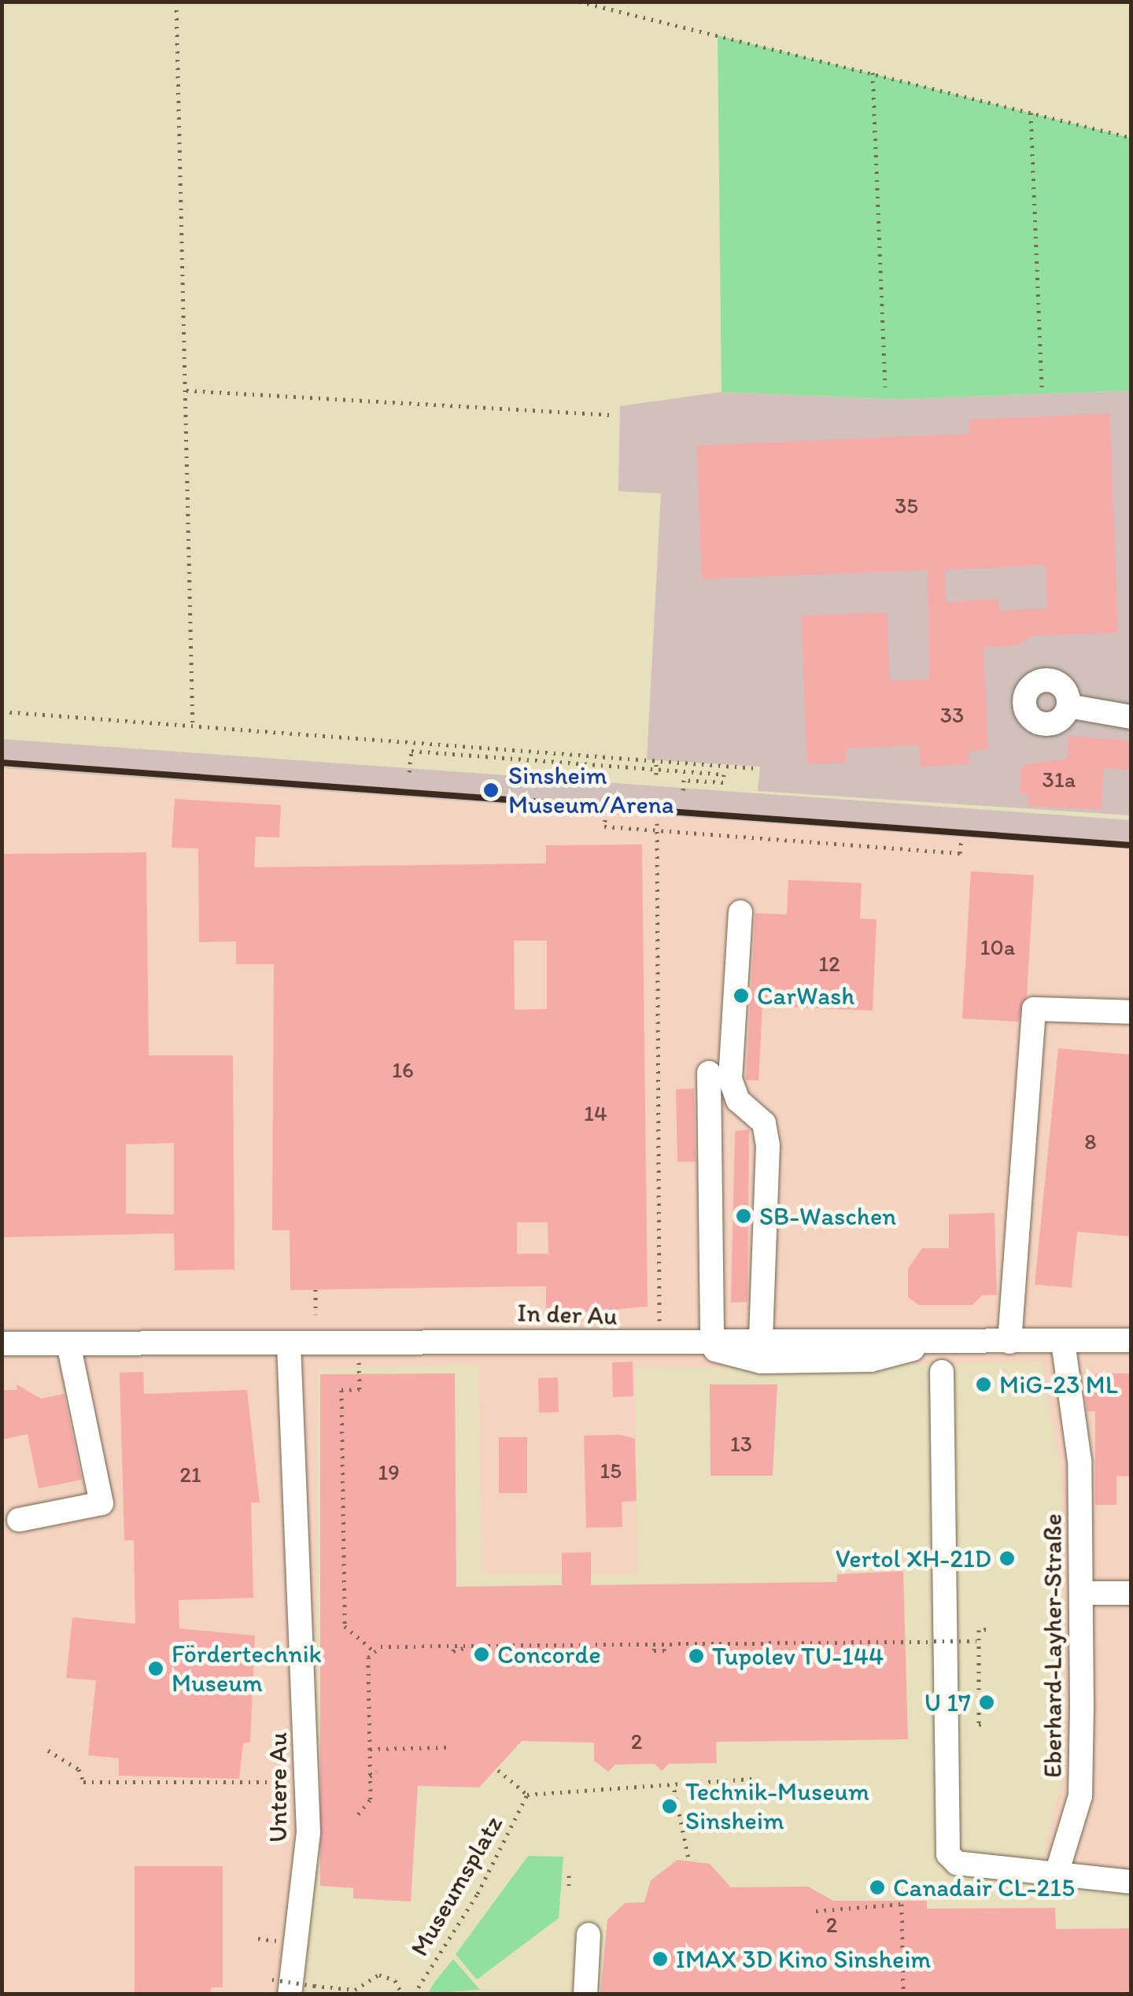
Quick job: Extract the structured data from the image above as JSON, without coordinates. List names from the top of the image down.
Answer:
{
  "streets": {
    "street": ["In der Au", "Eberhard-Layher-Straße", "Untere Au"],
    "path": ["Museumsplatz"]
  },
  "crossings": [
    ["In der Au", "Eberhard-Layher-Straße"],
    ["In der Au", "Untere Au"]
  ],
  "places": [
    "Sinsheim Museum/Arena",
    "CarWash",
    "SB-Waschen",
    "MiG-23 ML",
    "Vertol XH-21D",
    "Concorde",
    "Tupolev TU-144",
    "Fördertechnik Museum",
    "U 17",
    "Technik-Museum Sinsheim",
    "Canadair CL-215",
    "IMAX 3D Kino Sinsheim"
  ],
  "house_numbers": [
    "35",
    "33",
    "31a",
    "10a",
    "12",
    "16",
    "14",
    "8",
    "13",
    "15",
    "19",
    "21",
    "2",
    "2"
  ]
}
